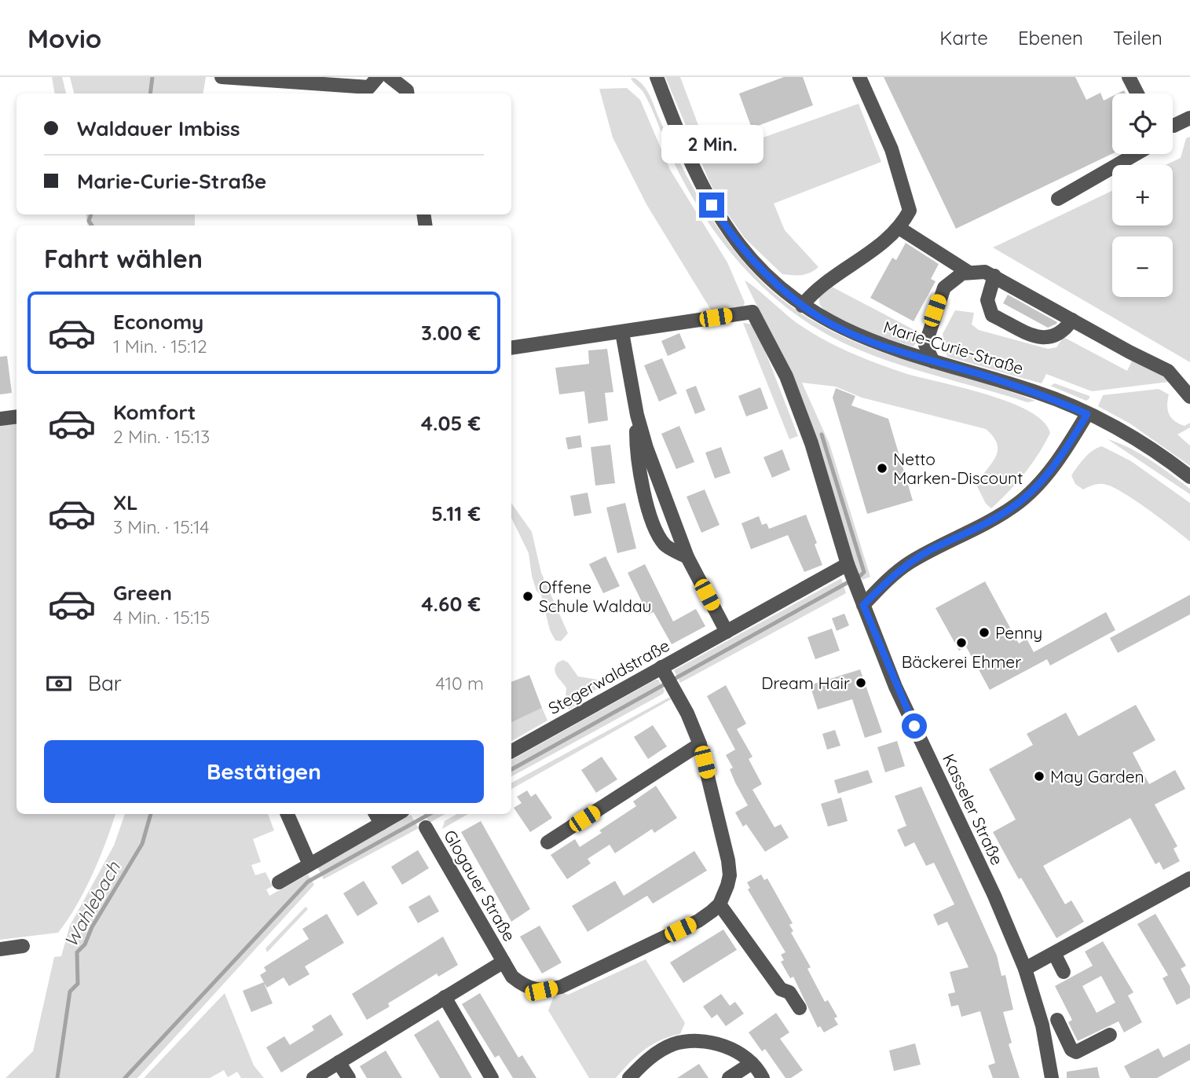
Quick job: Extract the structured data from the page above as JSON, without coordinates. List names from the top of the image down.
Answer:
{
  "streets": {
    "street": [
      "Marie-Curie-Straße",
      "Stegerwaldstraße",
      "Kasseler Straße",
      "Glogauer Straße"
    ]
  },
  "crossings": [
    ["Stegerwaldstraße", "Kasseler Straße"]
  ],
  "water": ["Wahlebach"],
  "places": [
    "Netto Marken-Discount",
    "Offene Schule Waldau",
    "Penny",
    "Bäckerei Ehmer",
    "Dream Hair",
    "May Garden"
  ],
  "page": {
    "header": "Movio",
    "nav": ["Karte", "Ebenen", "Teilen"],
    "map_buttons": ["+", "−"],
    "banner": ["Waldauer Imbiss", "Marie-Curie-Straße"],
    "bubble": "2 Min.",
    "heading": "Fahrt wählen",
    "list": [
      {
        "name": "Economy",
        "note": "1 Min. · 15:12",
        "value": "3.00 €"
      },
      {
        "name": "Komfort",
        "note": "2 Min. · 15:13",
        "value": "4.05 €"
      },
      {
        "name": "XL",
        "note": "3 Min. · 15:14",
        "value": "5.11 €"
      },
      {
        "name": "Green",
        "note": "4 Min. · 15:15",
        "value": "4.60 €"
      }
    ],
    "pay": ["Bar", "410 m"],
    "buttons": "Bestätigen"
  }
}
